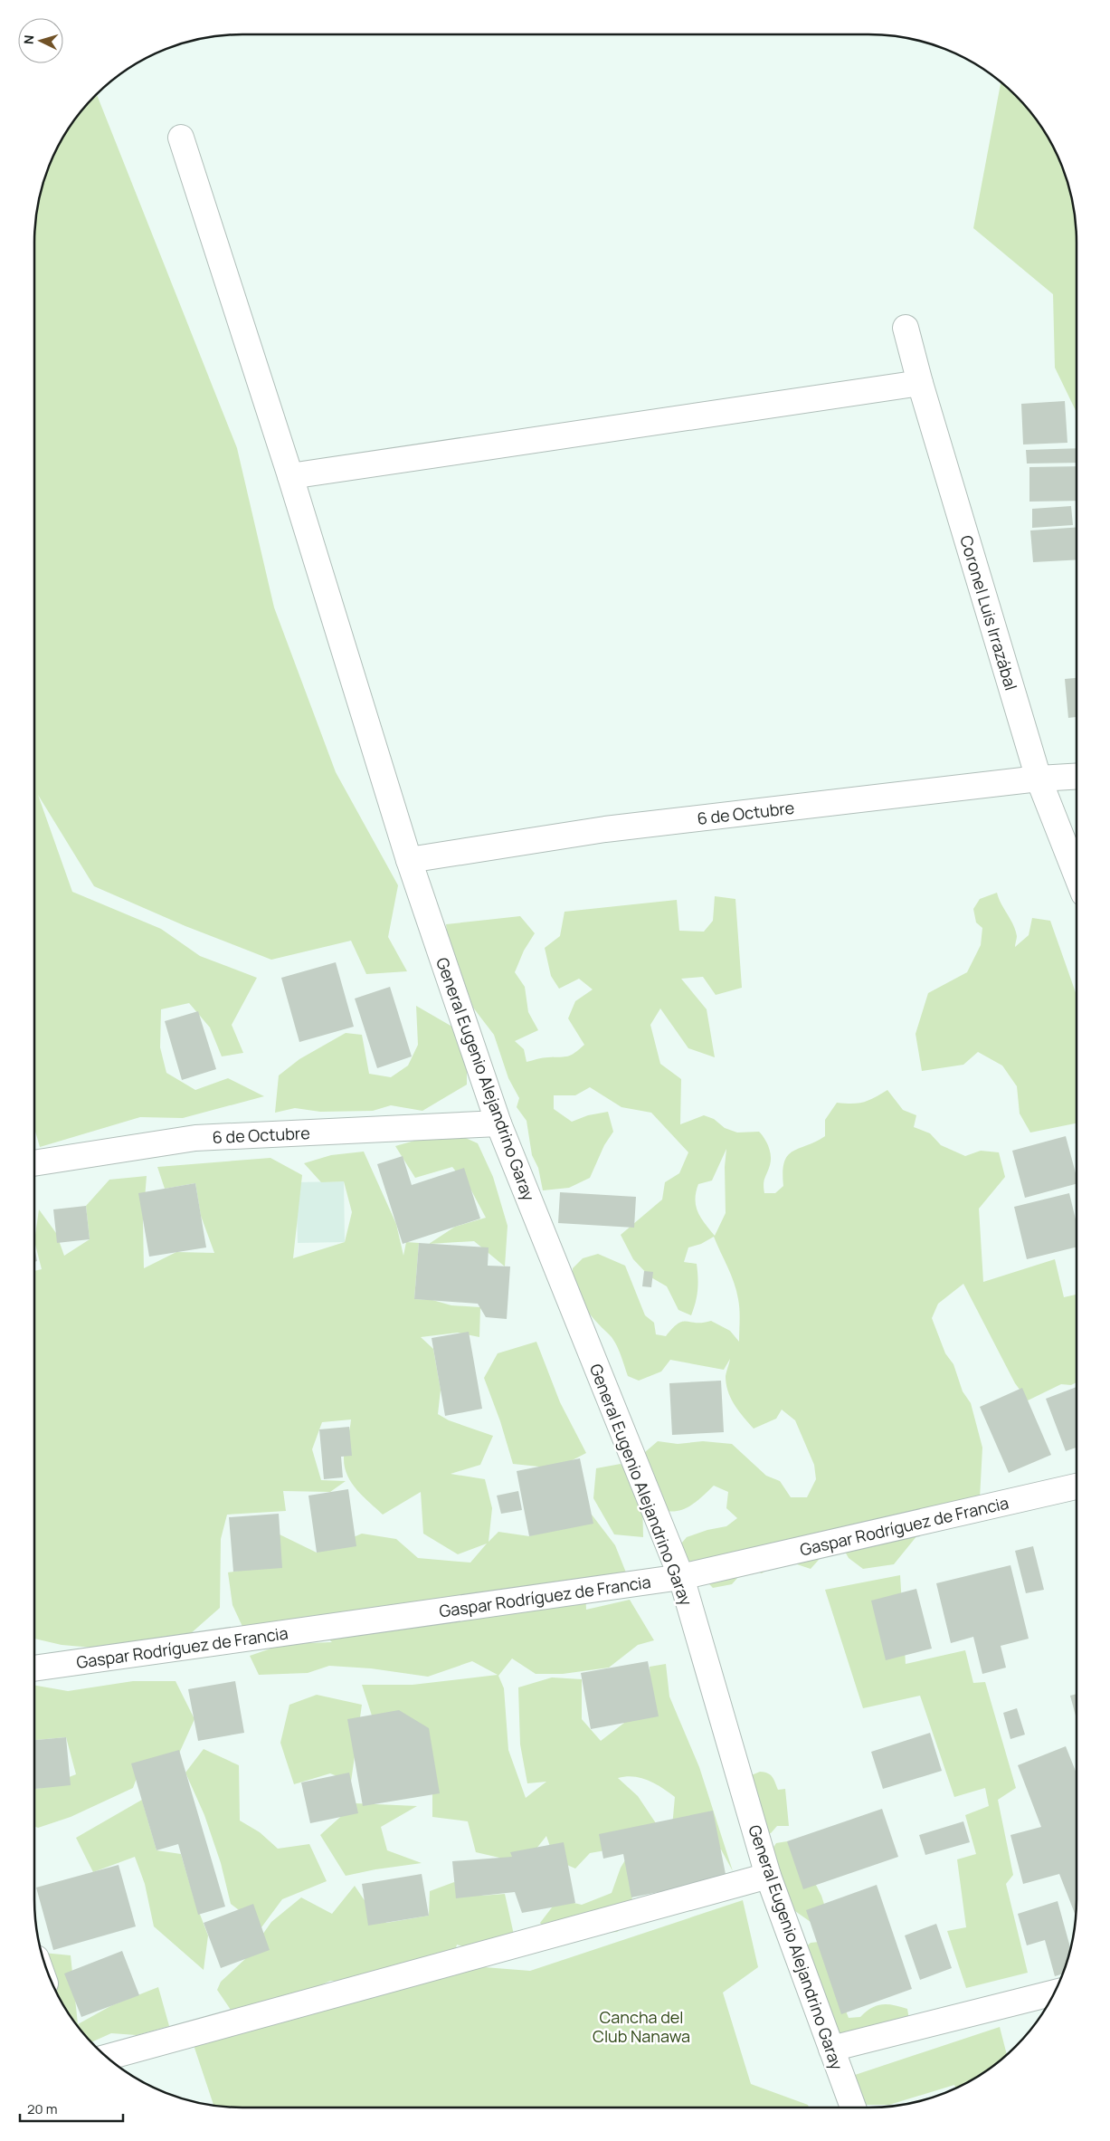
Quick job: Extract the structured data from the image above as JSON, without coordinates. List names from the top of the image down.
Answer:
{
  "streets": {
    "street": [
      "Coronel Luis Irrazábal",
      "6 de Octubre",
      "General Eugenio Alejandrino Garay",
      "Gaspar Rodríguez de Francia"
    ]
  },
  "crossings": [
    ["Coronel Luis Irrazábal", "6 de Octubre"],
    ["6 de Octubre", "General Eugenio Alejandrino Garay"],
    ["General Eugenio Alejandrino Garay", "Gaspar Rodríguez de Francia"]
  ],
  "parks": ["Cancha del Club Nanawa"],
  "scale_bar": "20 m",
  "north": "left"
}
